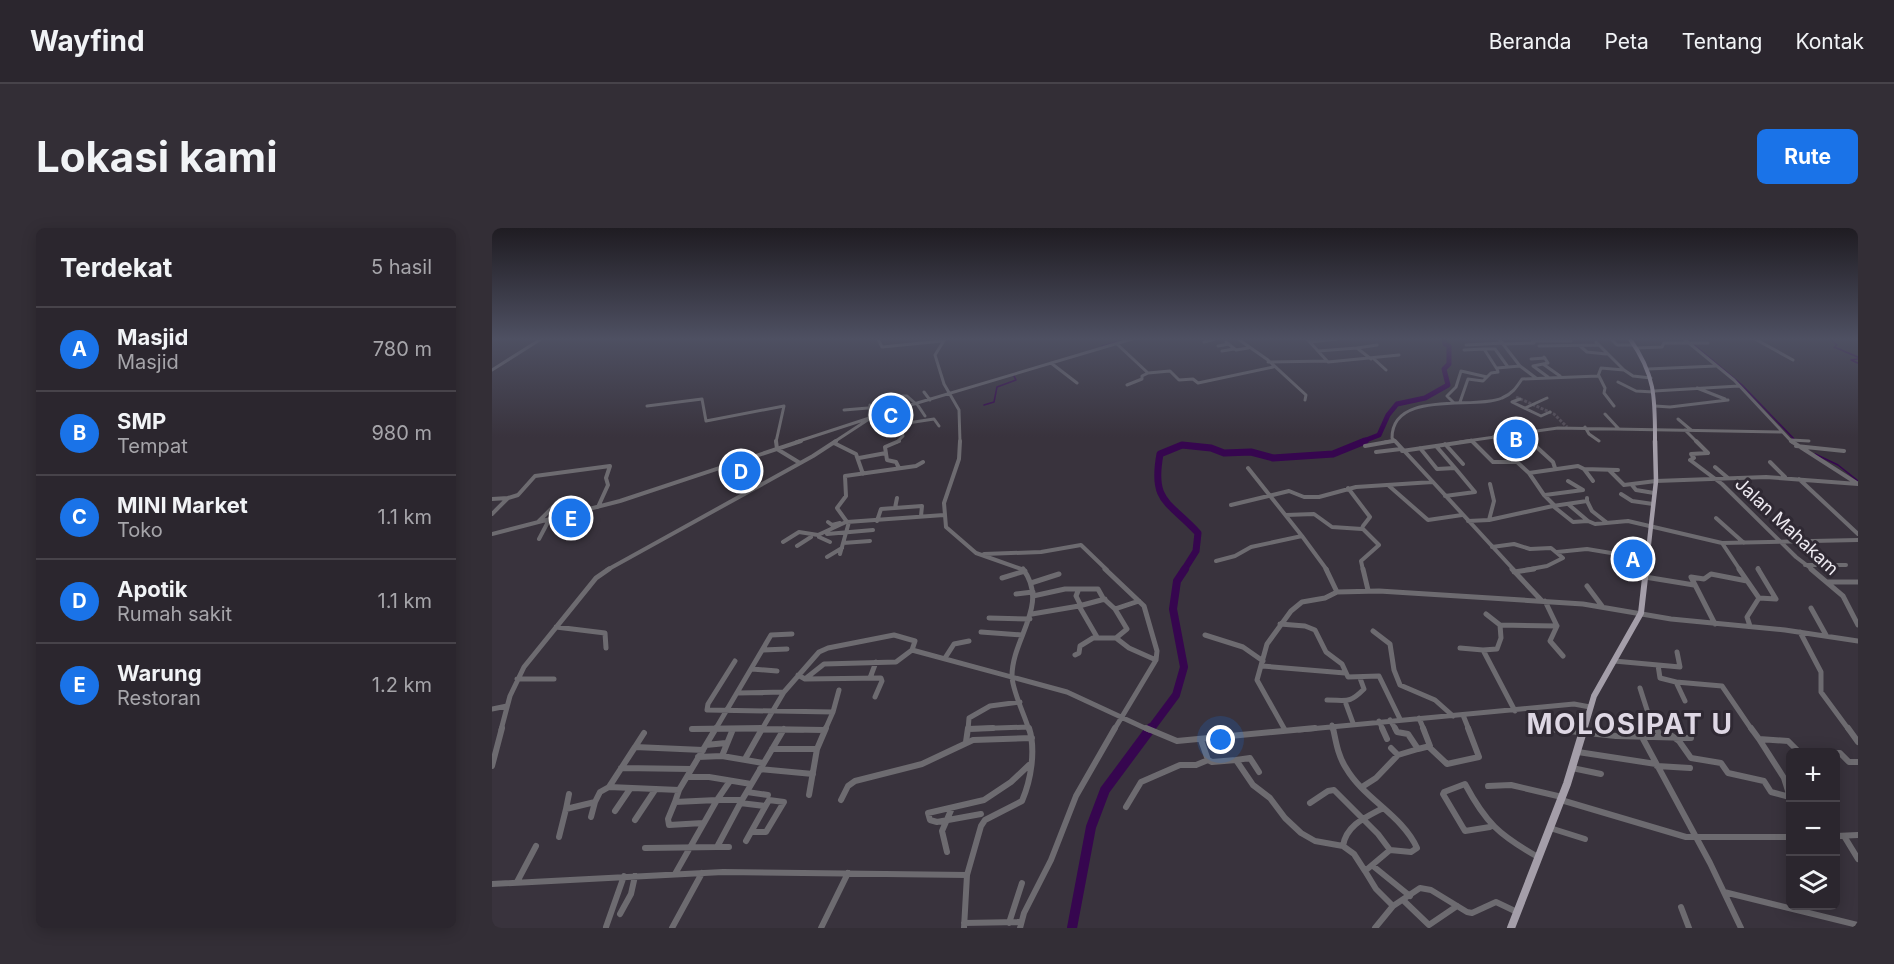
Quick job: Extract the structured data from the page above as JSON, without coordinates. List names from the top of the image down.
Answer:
{
  "streets": {
    "street": ["Jalan Mahakam"]
  },
  "districts": ["MOLOSIPAT U"],
  "page": {
    "header": "Wayfind",
    "nav": [
      "Beranda",
      "Peta",
      "Tentang",
      "Kontak"
    ],
    "buttons": "Rute",
    "title": "Lokasi kami",
    "heading": ["Terdekat", "5 hasil"],
    "list": [
      {
        "mark": "A",
        "name": "Masjid",
        "note": "Masjid",
        "value": "780 m"
      },
      {
        "mark": "B",
        "name": "SMP",
        "note": "Tempat",
        "value": "980 m"
      },
      {
        "mark": "C",
        "name": "MINI Market",
        "note": "Toko",
        "value": "1.1 km"
      },
      {
        "mark": "D",
        "name": "Apotik",
        "note": "Rumah sakit",
        "value": "1.1 km"
      },
      {
        "mark": "E",
        "name": "Warung",
        "note": "Restoran",
        "value": "1.2 km"
      }
    ],
    "pins": [
      "C",
      "B",
      "D",
      "E",
      "A"
    ],
    "map_buttons": ["+", "−"]
  }
}
